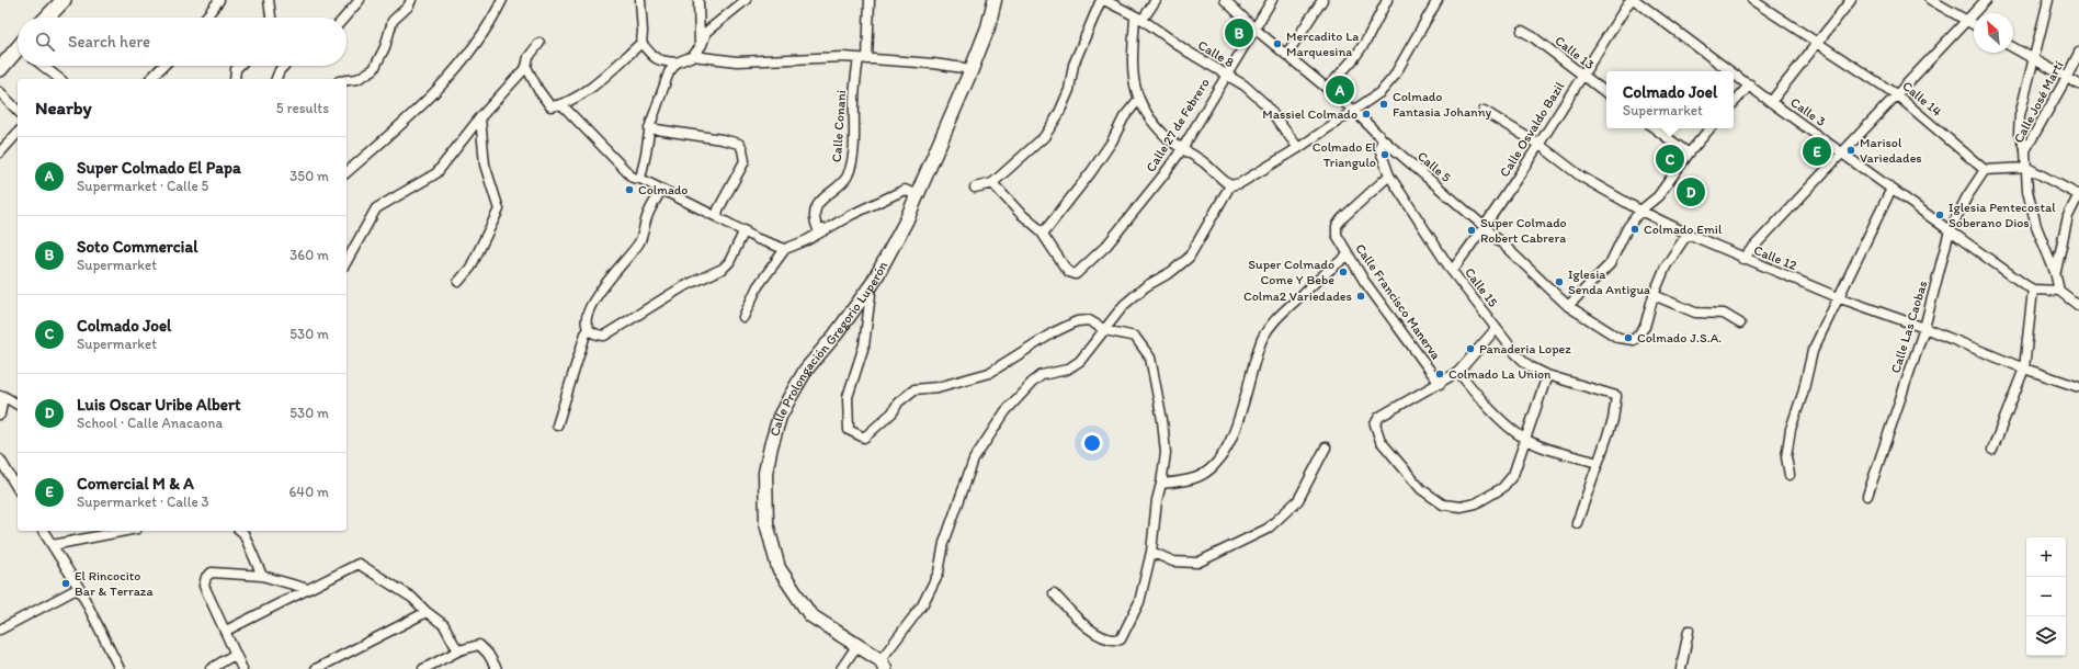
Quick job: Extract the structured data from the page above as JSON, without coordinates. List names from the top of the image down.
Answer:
{
  "streets": {
    "street": [
      "Calle 13",
      "Calle 8",
      "Calle 14",
      "Calle José Martí",
      "Calle 3",
      "Calle 27 de Febrero",
      "Calle Conani",
      "Calle Osvaldo Bazil",
      "Calle 5",
      "Calle 12",
      "Calle 15",
      "Calle Francisco Manerva",
      "Calle Las Caobas",
      "Calle Prolongación Gregorio Luperón"
    ]
  },
  "crossings": [
    ["Calle 13", "Calle Osvaldo Bazil"],
    ["Calle 8", "Calle 27 de Febrero"],
    ["Calle 14", "Calle Las Caobas"],
    ["Calle 3", "Calle Las Caobas"],
    ["Calle 27 de Febrero", "Calle 5"],
    ["Calle Osvaldo Bazil", "Calle 5"],
    ["Calle Osvaldo Bazil", "Calle 12"],
    ["Calle Osvaldo Bazil", "Calle 15"],
    ["Calle 5", "Calle 15"],
    ["Calle 12", "Calle Las Caobas"],
    ["Calle 15", "Calle Francisco Manerva"]
  ],
  "places": [
    "Mercadito La Marquesina",
    "Colmado Fantasia Johanny",
    "Massiel Colmado",
    "Marisol Variedades",
    "Colmado El Triangulo",
    "Colmado",
    "Iglesia Pentecostal Soberano Dios",
    "Colmado Emil",
    "Super Colmado Robert Cabrera",
    "Super Colmado Come Y Bebe",
    "Iglesia Senda Antigua",
    "Colma2 Variedades",
    "Colmado J.S.A.",
    "Panaderia Lopez",
    "Colmado La Union",
    "El Rincocito Bar & Terraza"
  ],
  "north": "top left",
  "page": {
    "pins": [
      "B",
      "A",
      "E",
      "C",
      "D"
    ],
    "search": "Search here",
    "popup": ["Colmado Joel", "Supermarket"],
    "heading": ["Nearby", "5 results"],
    "list": [
      {
        "mark": "A",
        "name": "Super Colmado El Papa",
        "note": "Supermarket · Calle 5",
        "value": "350 m"
      },
      {
        "mark": "B",
        "name": "Soto Commercial",
        "note": "Supermarket",
        "value": "360 m"
      },
      {
        "mark": "C",
        "name": "Colmado Joel",
        "note": "Supermarket",
        "value": "530 m"
      },
      {
        "mark": "D",
        "name": "Luis Oscar Uribe Albert",
        "note": "School · Calle Anacaona",
        "value": "530 m"
      },
      {
        "mark": "E",
        "name": "Comercial M & A",
        "note": "Supermarket · Calle 3",
        "value": "640 m"
      }
    ],
    "map_buttons": ["+", "−"]
  }
}
